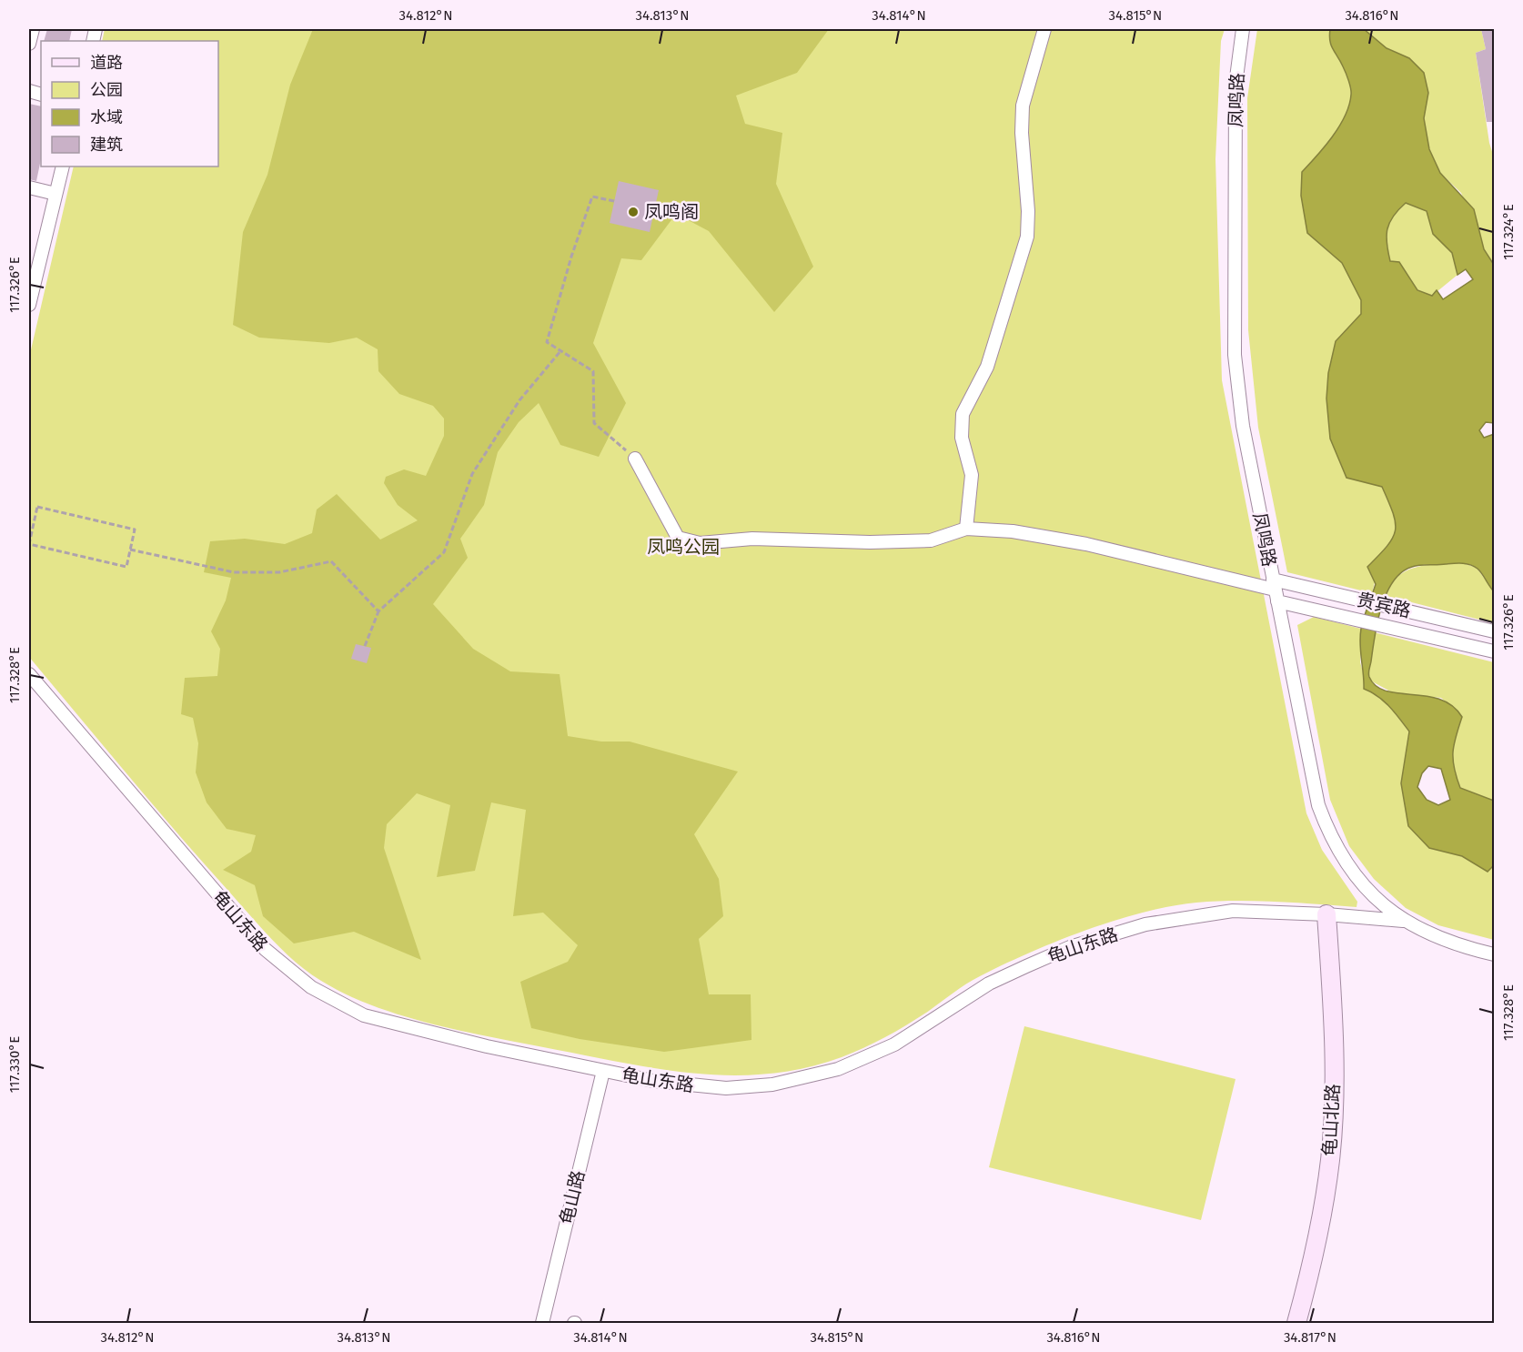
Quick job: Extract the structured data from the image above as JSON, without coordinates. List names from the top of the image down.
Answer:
{
  "streets": {
    "street": [
      "凤鸣路",
      "贵宾路",
      "龟山东路",
      "龟山北路",
      "龟山路"
    ]
  },
  "crossings": [
    ["凤鸣路", "贵宾路"],
    ["凤鸣路", "龟山东路"],
    ["龟山东路", "龟山北路"],
    ["龟山东路", "龟山路"]
  ],
  "parks": ["凤鸣公园"],
  "places": ["凤鸣阁"],
  "legend": [
    "道路",
    "公园",
    "水域",
    "建筑"
  ],
  "coordinates": [
    "34.812°N",
    "34.813°N",
    "34.814°N",
    "34.815°N",
    "34.816°N",
    "117.324°E",
    "117.326°E",
    "117.328°E",
    "117.330°E",
    "34.817°N"
  ]
}
